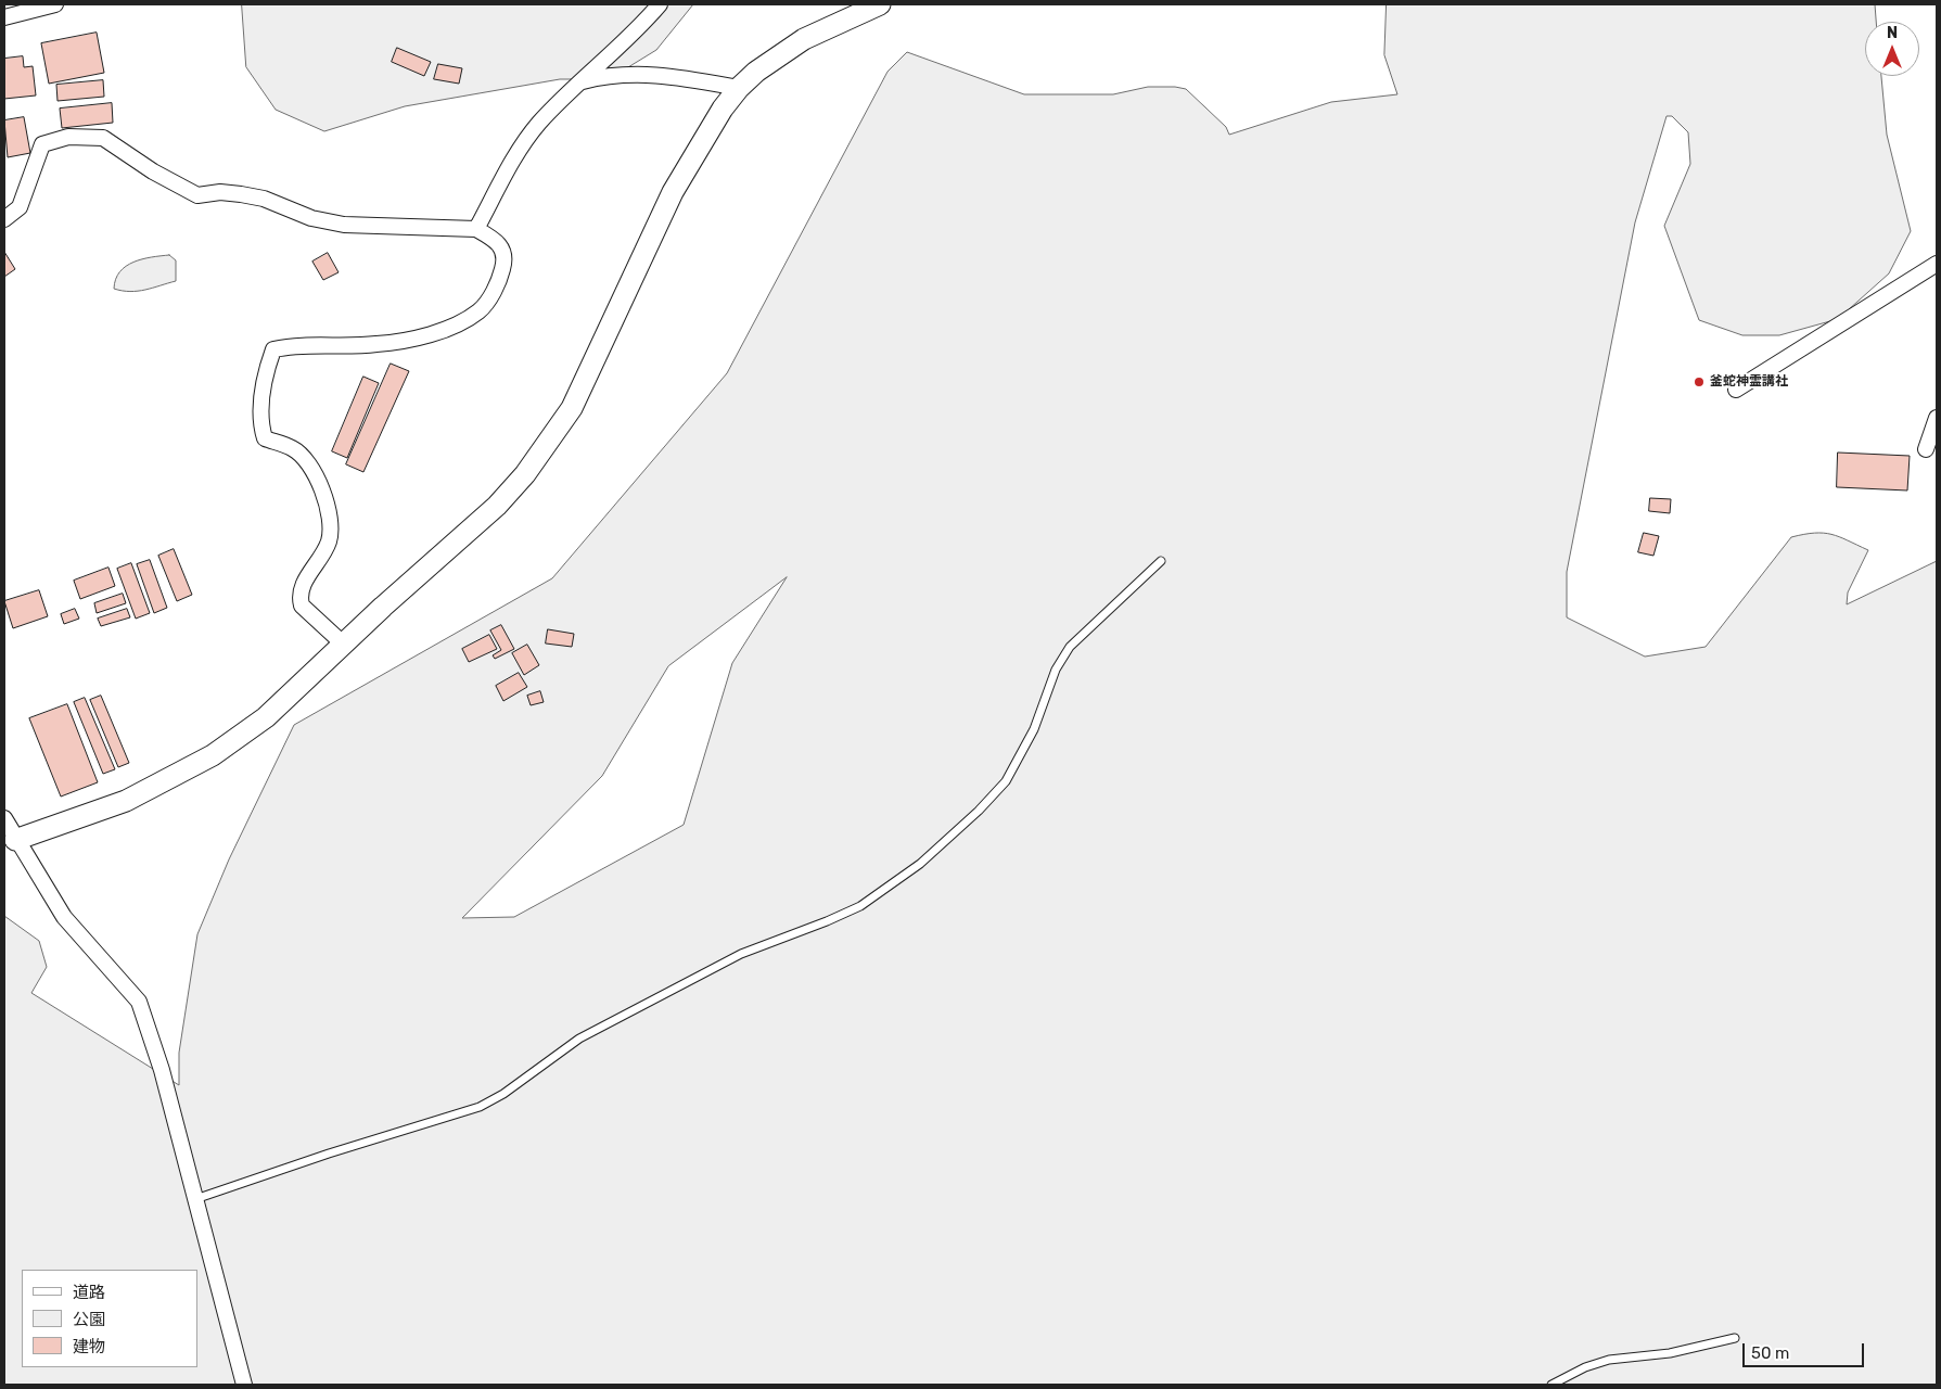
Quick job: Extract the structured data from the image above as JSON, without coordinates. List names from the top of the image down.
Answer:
{
  "places": ["釜蛇神霊講社"],
  "legend": ["道路", "公園", "建物"],
  "scale_bar": "50 m",
  "north": "top"
}
